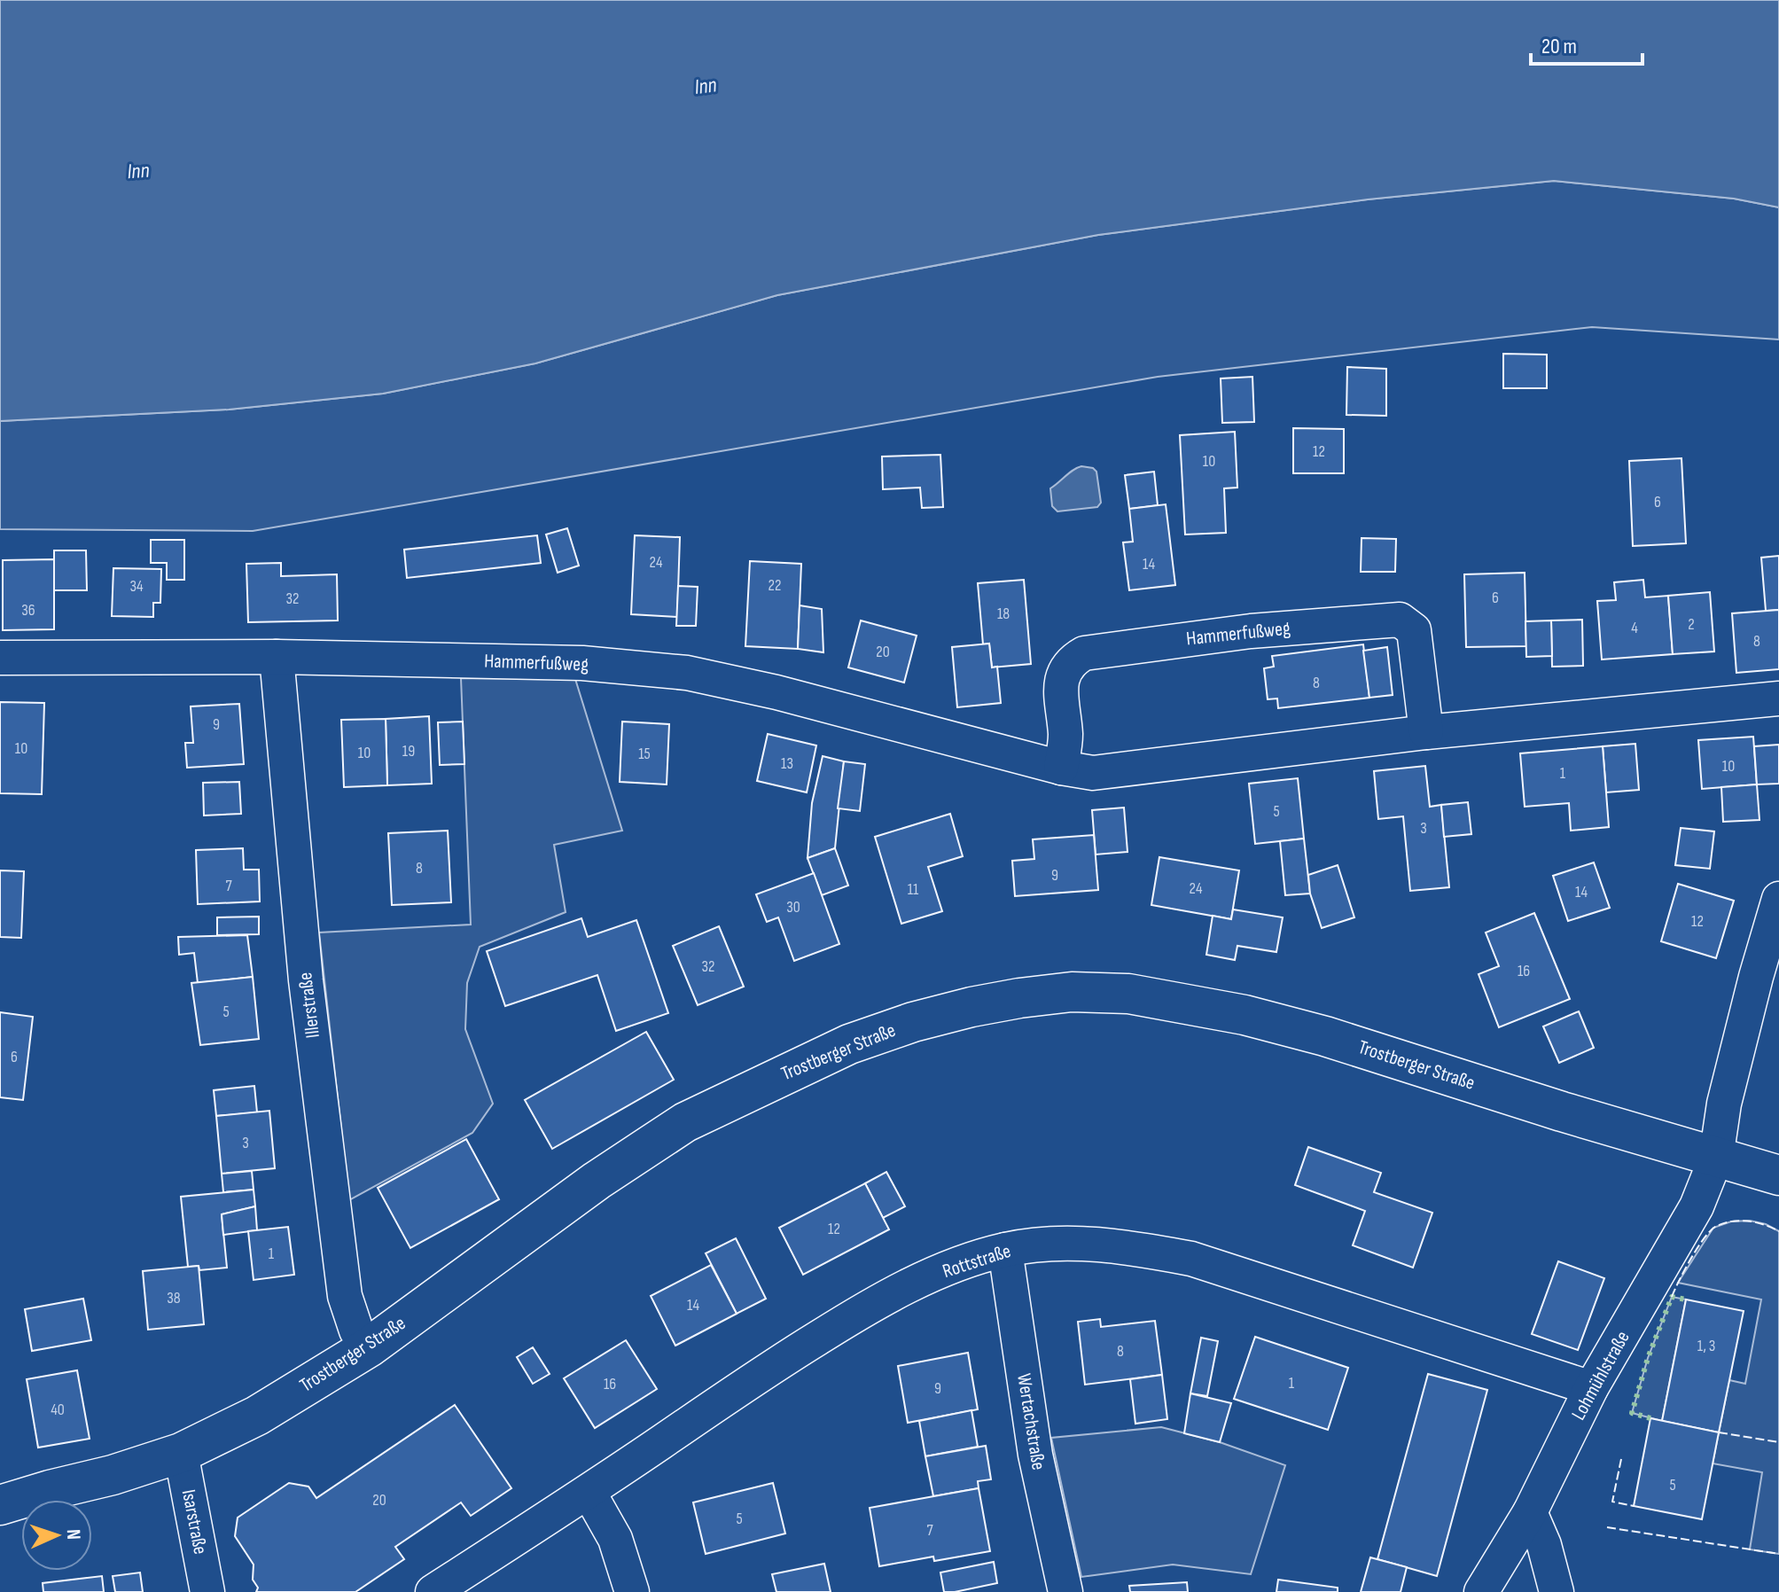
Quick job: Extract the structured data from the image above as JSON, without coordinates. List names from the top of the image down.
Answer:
{
  "streets": {
    "main road": ["Trostberger Straße"],
    "street": [
      "Hammerfußweg",
      "Illerstraße",
      "Rottstraße",
      "Lohmühlstraße",
      "Wertachstraße",
      "Isarstraße"
    ]
  },
  "crossings": [
    ["Hammerfußweg", "Illerstraße"],
    ["Illerstraße", "Trostberger Straße"],
    ["Trostberger Straße", "Lohmühlstraße"],
    ["Trostberger Straße", "Isarstraße"],
    ["Rottstraße", "Lohmühlstraße"],
    ["Rottstraße", "Wertachstraße"]
  ],
  "water": ["Inn"],
  "house_numbers": [
    "12",
    "10",
    "6",
    "24",
    "14",
    "22",
    "34",
    "6",
    "32",
    "36",
    "18",
    "2",
    "4",
    "8",
    "20",
    "8",
    "9",
    "10",
    "19",
    "10",
    "15",
    "13",
    "10",
    "1",
    "5",
    "3",
    "8",
    "9",
    "7",
    "24",
    "11",
    "14",
    "30",
    "12",
    "32",
    "16",
    "5",
    "6",
    "3",
    "12",
    "1",
    "38",
    "14",
    "1, 3",
    "8",
    "1",
    "16",
    "9",
    "40",
    "5",
    "20",
    "5",
    "7"
  ],
  "scale_bar": "20 m",
  "north": "right"
}
